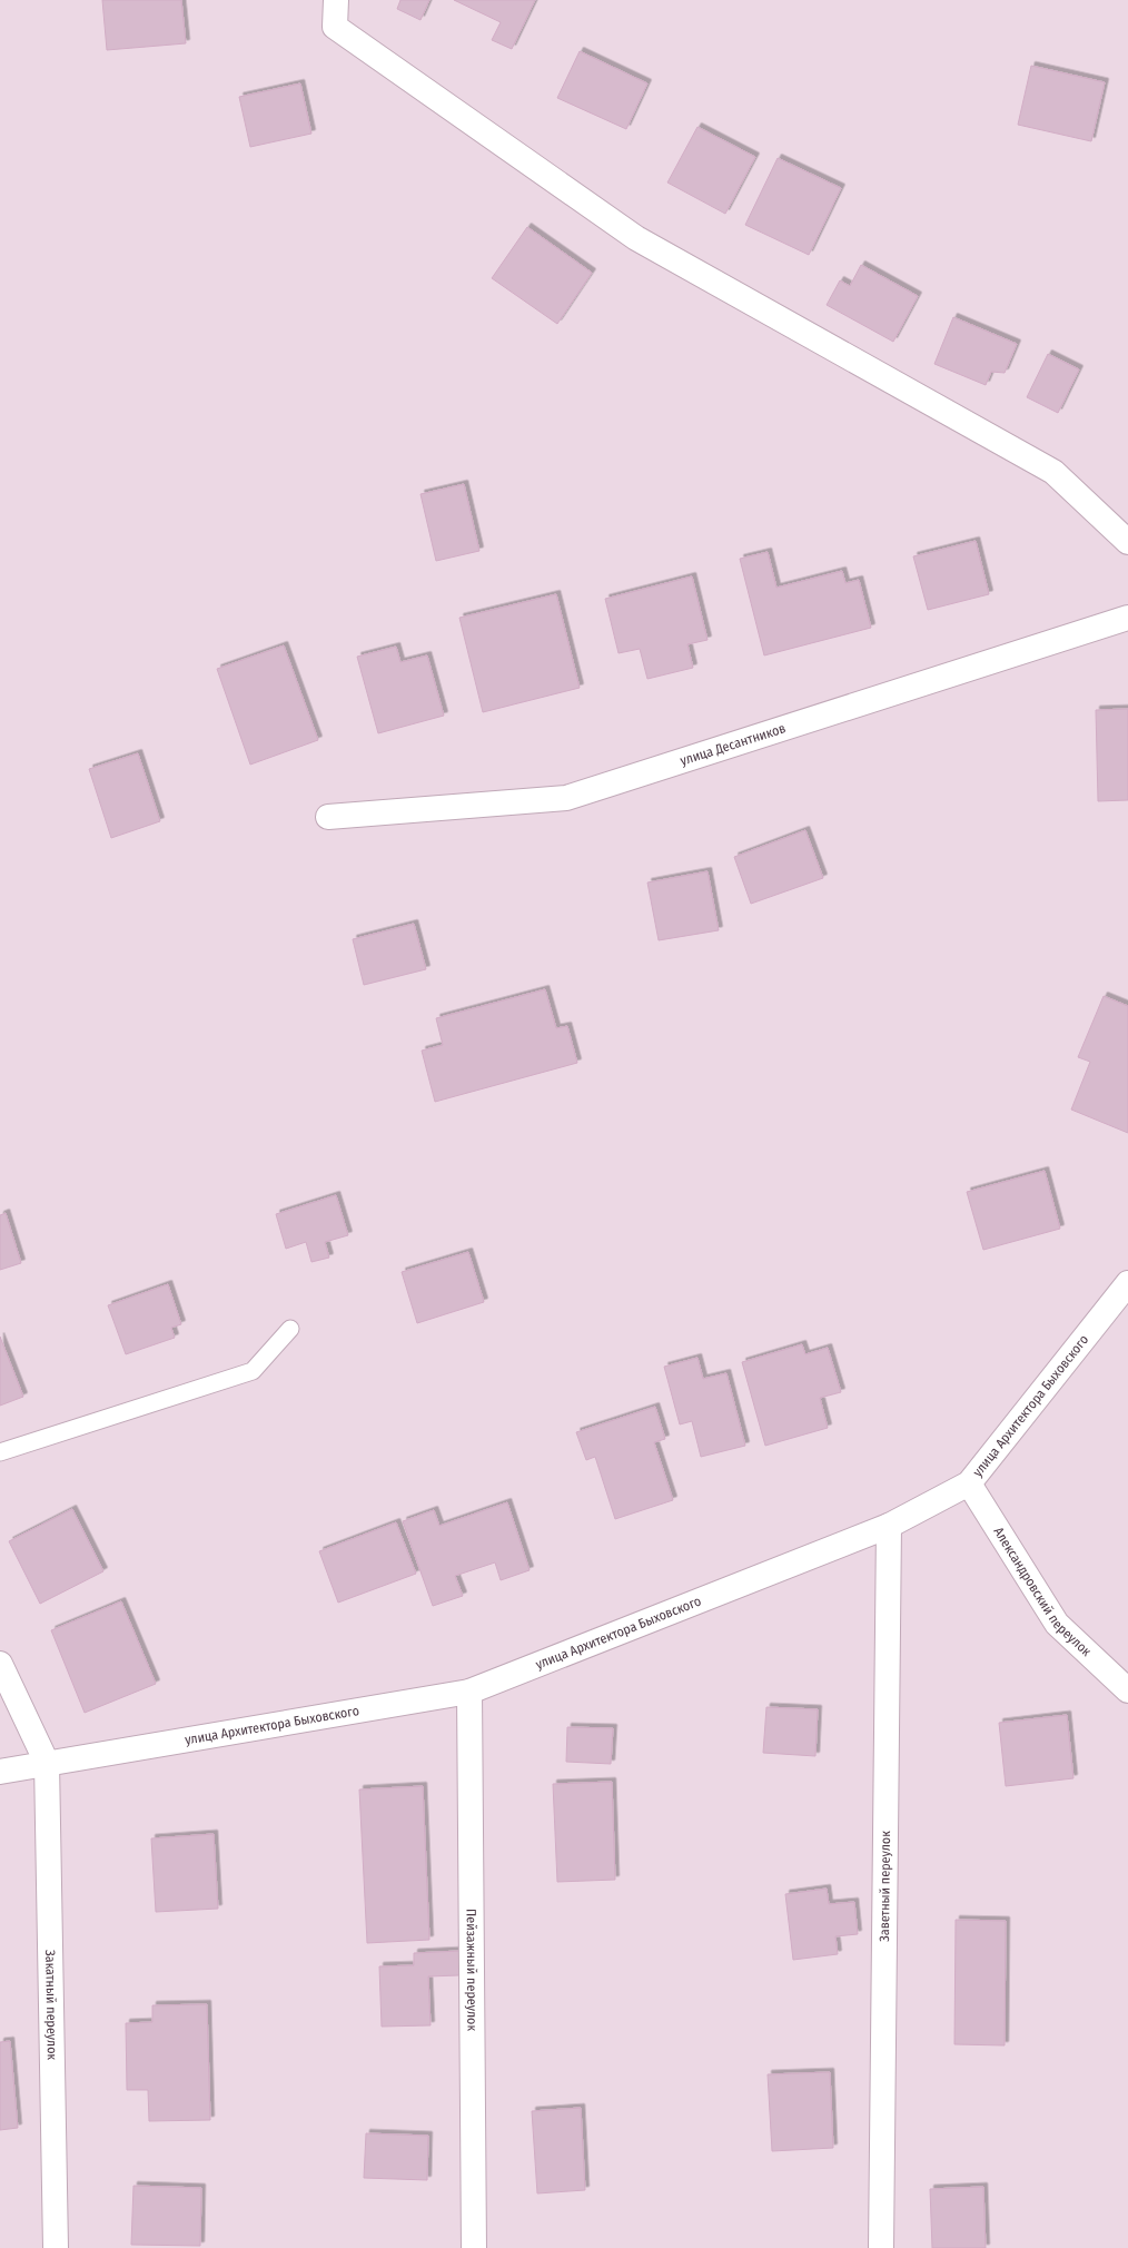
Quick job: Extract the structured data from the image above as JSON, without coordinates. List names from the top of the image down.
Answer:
{
  "streets": {
    "street": [
      "улица Десантников",
      "улица Архитектора Быховского",
      "Александровский переулок",
      "Заветный переулок",
      "Пейзажный переулок",
      "Закатный переулок"
    ]
  },
  "crossings": [
    ["улица Архитектора Быховского", "Александровский переулок"],
    ["улица Архитектора Быховского", "Заветный переулок"],
    ["улица Архитектора Быховского", "Пейзажный переулок"],
    ["улица Архитектора Быховского", "Закатный переулок"]
  ]
}
